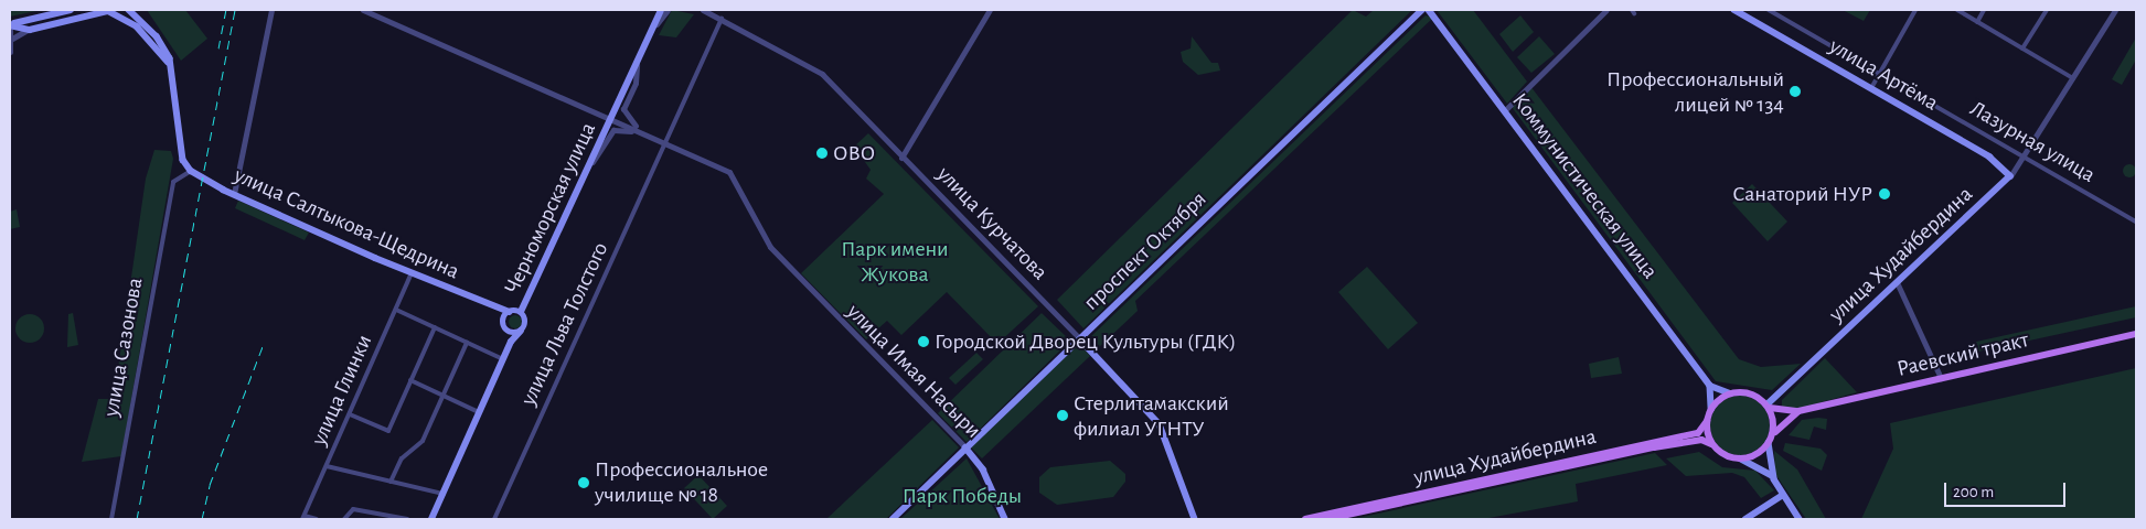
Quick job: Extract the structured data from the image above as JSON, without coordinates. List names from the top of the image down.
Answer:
{
  "streets": {
    "main road": [
      "улица Артёма",
      "Коммунистическая улица",
      "Черноморская улица",
      "улица Салтыкова-Щедрина",
      "улица Курчатова",
      "проспект Октября",
      "улица Худайбердина",
      "Раевский тракт",
      "улица Имая Насыри"
    ],
    "street": [
      "Лазурная улица",
      "улица Льва Толстого",
      "улица Сазонова",
      "улица Глинки"
    ]
  },
  "crossings": [
    ["улица Артёма", "улица Худайбердина"],
    ["Черноморская улица", "улица Салтыкова-Щедрина"],
    ["Черноморская улица", "улица Имая Насыри"],
    ["улица Салтыкова-Щедрина", "улица Сазонова"],
    ["улица Салтыкова-Щедрина", "улица Глинки"],
    ["улица Курчатова", "проспект Октября"],
    ["улица Курчатова", "улица Льва Толстого"],
    ["проспект Октября", "улица Имая Насыри"],
    ["улица Худайбердина", "Раевский тракт"],
    ["улица Льва Толстого", "улица Имая Насыри"]
  ],
  "parks": ["Парк имени Жукова", "Парк Победы"],
  "places": [
    "Профессиональный лицей № 134",
    "ОВО",
    "Санаторий НУР",
    "Городской Дворец Культуры (ГДК)",
    "Стерлитамакский филиал УГНТУ",
    "Профессиональное училище № 18"
  ],
  "scale_bar": "200 m"
}
